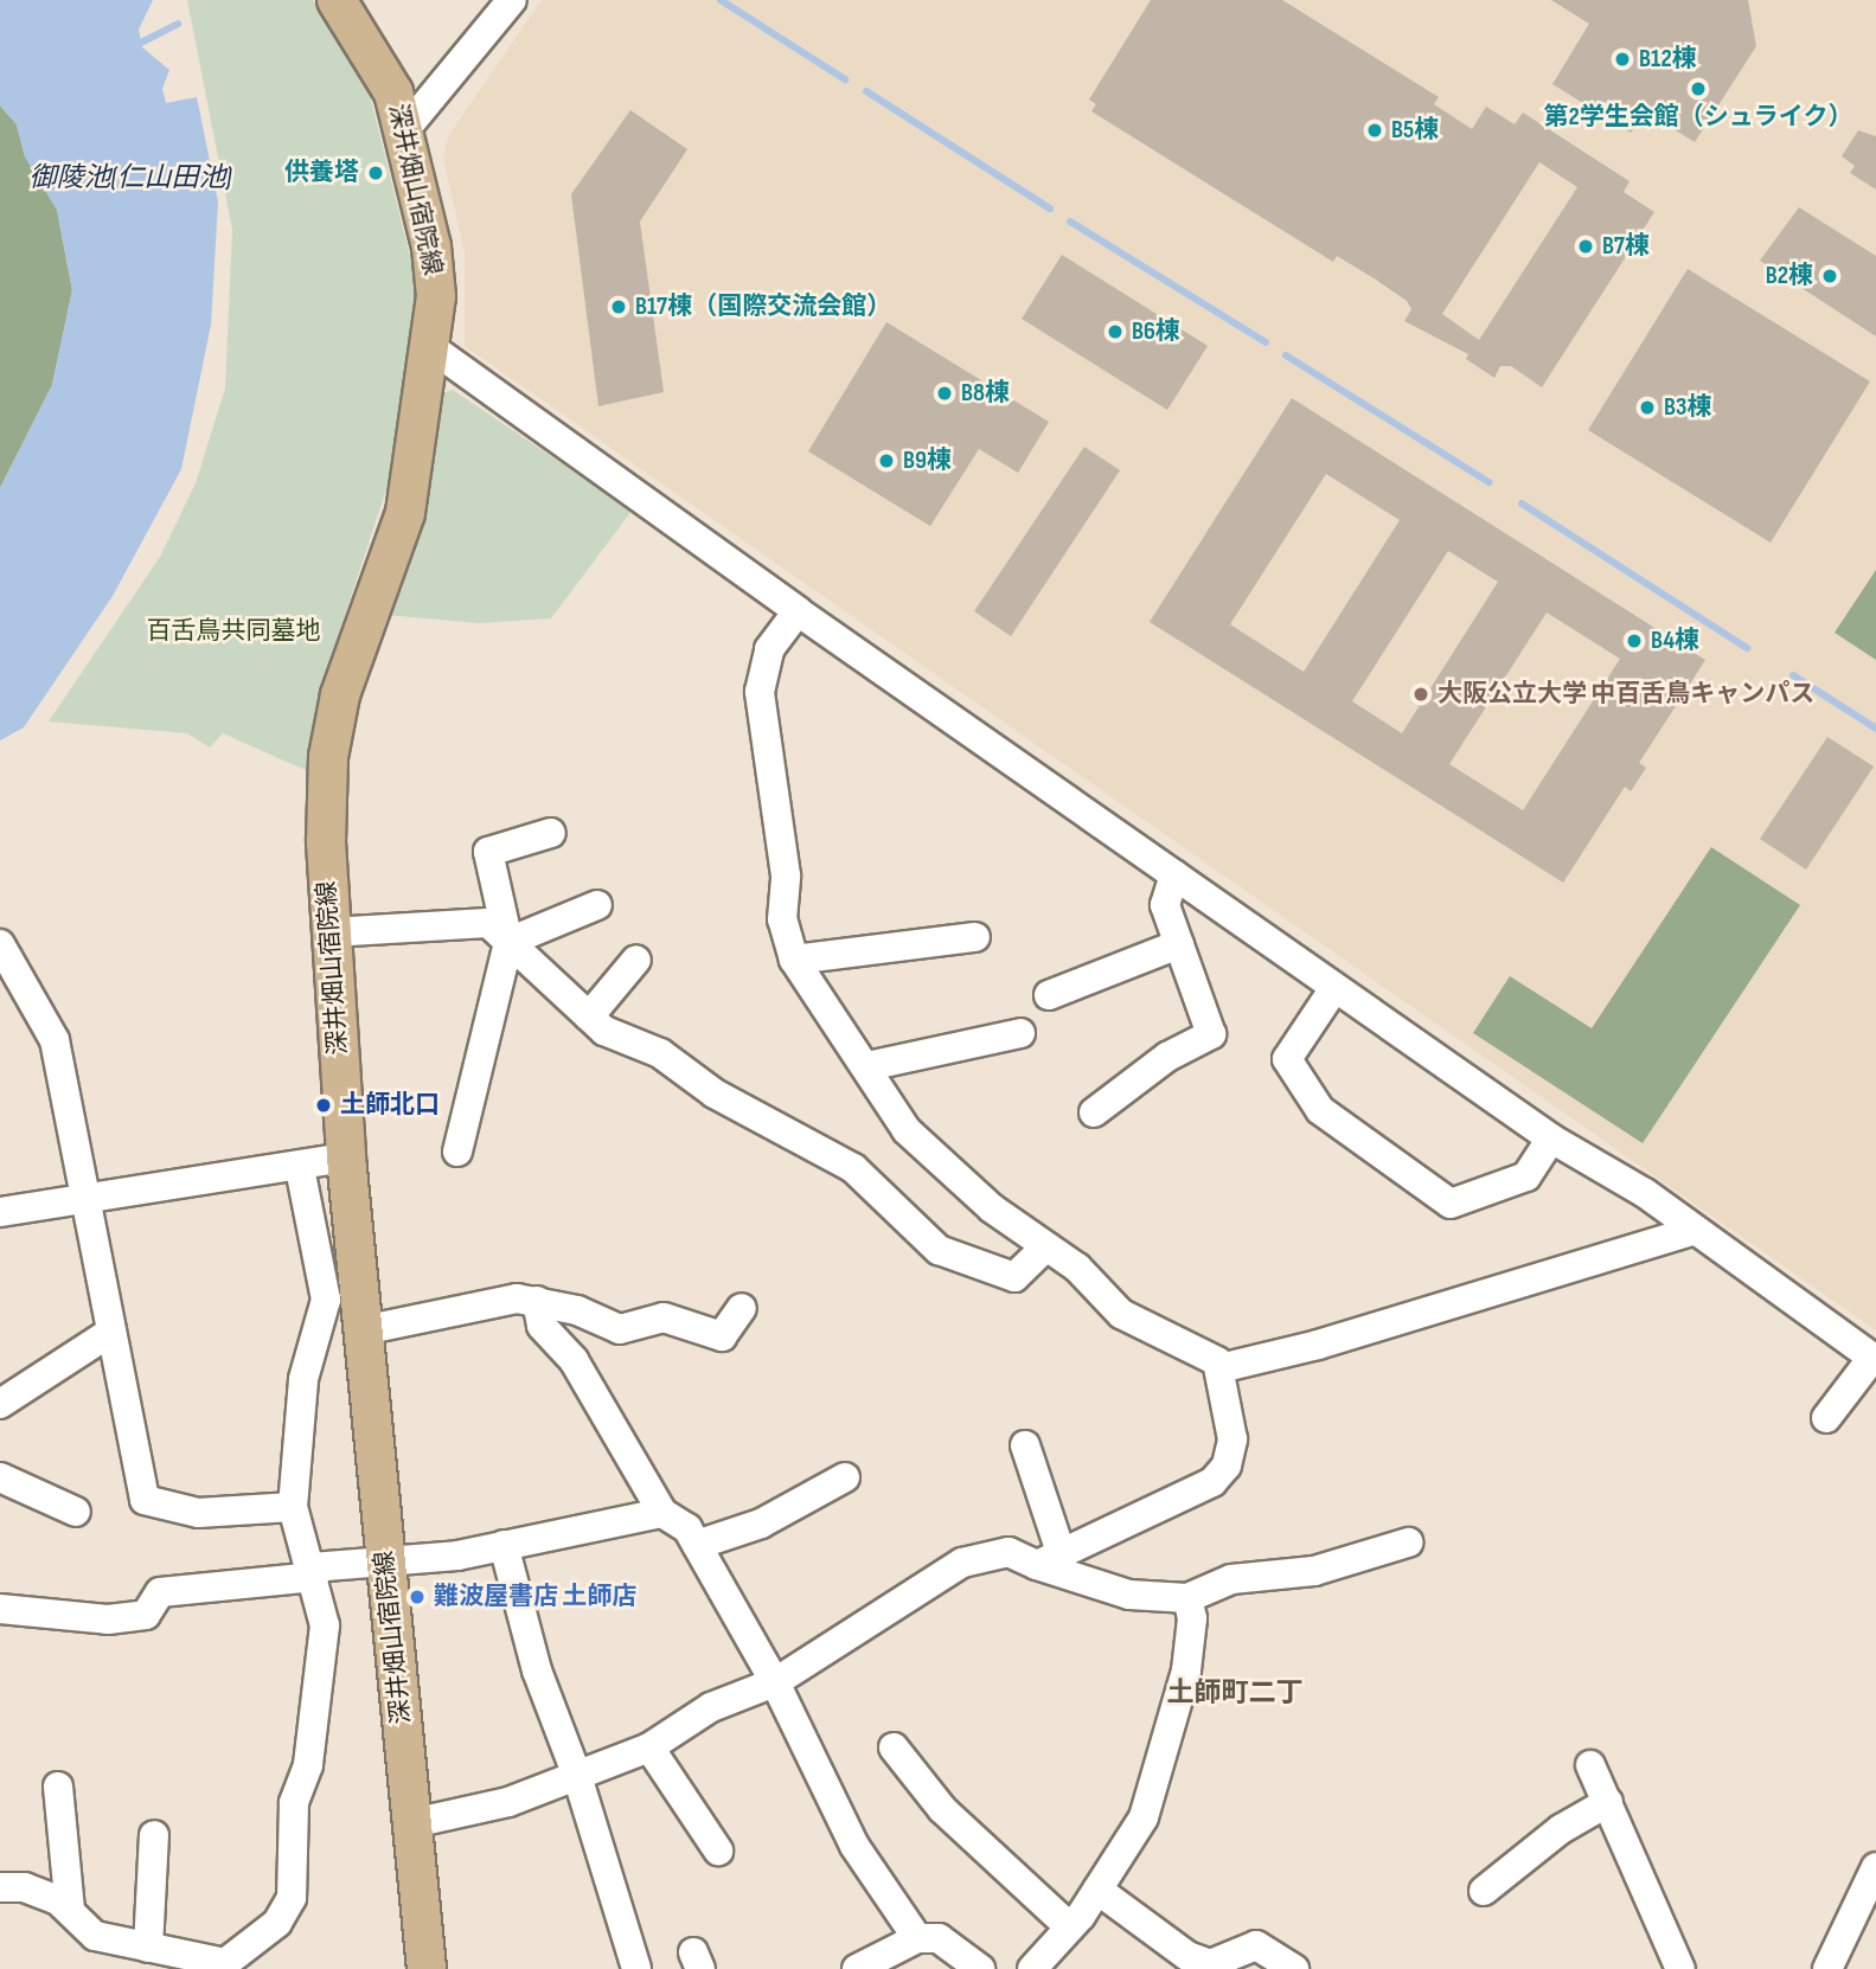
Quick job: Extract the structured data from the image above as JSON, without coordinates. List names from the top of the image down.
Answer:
{
  "streets": {
    "main road": ["深井畑山宿院線"]
  },
  "districts": ["土師町二丁"],
  "water": ["御陵池(仁山田池)"],
  "parks": ["百舌鳥共同墓地"],
  "places": [
    "B12棟",
    "第2学生会館（シュライク）",
    "B5棟",
    "供養塔",
    "B7棟",
    "B2棟",
    "B17棟（国際交流会館）",
    "B6棟",
    "B8棟",
    "B3棟",
    "B9棟",
    "B4棟",
    "大阪公立大学 中百舌鳥キャンパス",
    "土師北口",
    "難波屋書店 土師店"
  ]
}
